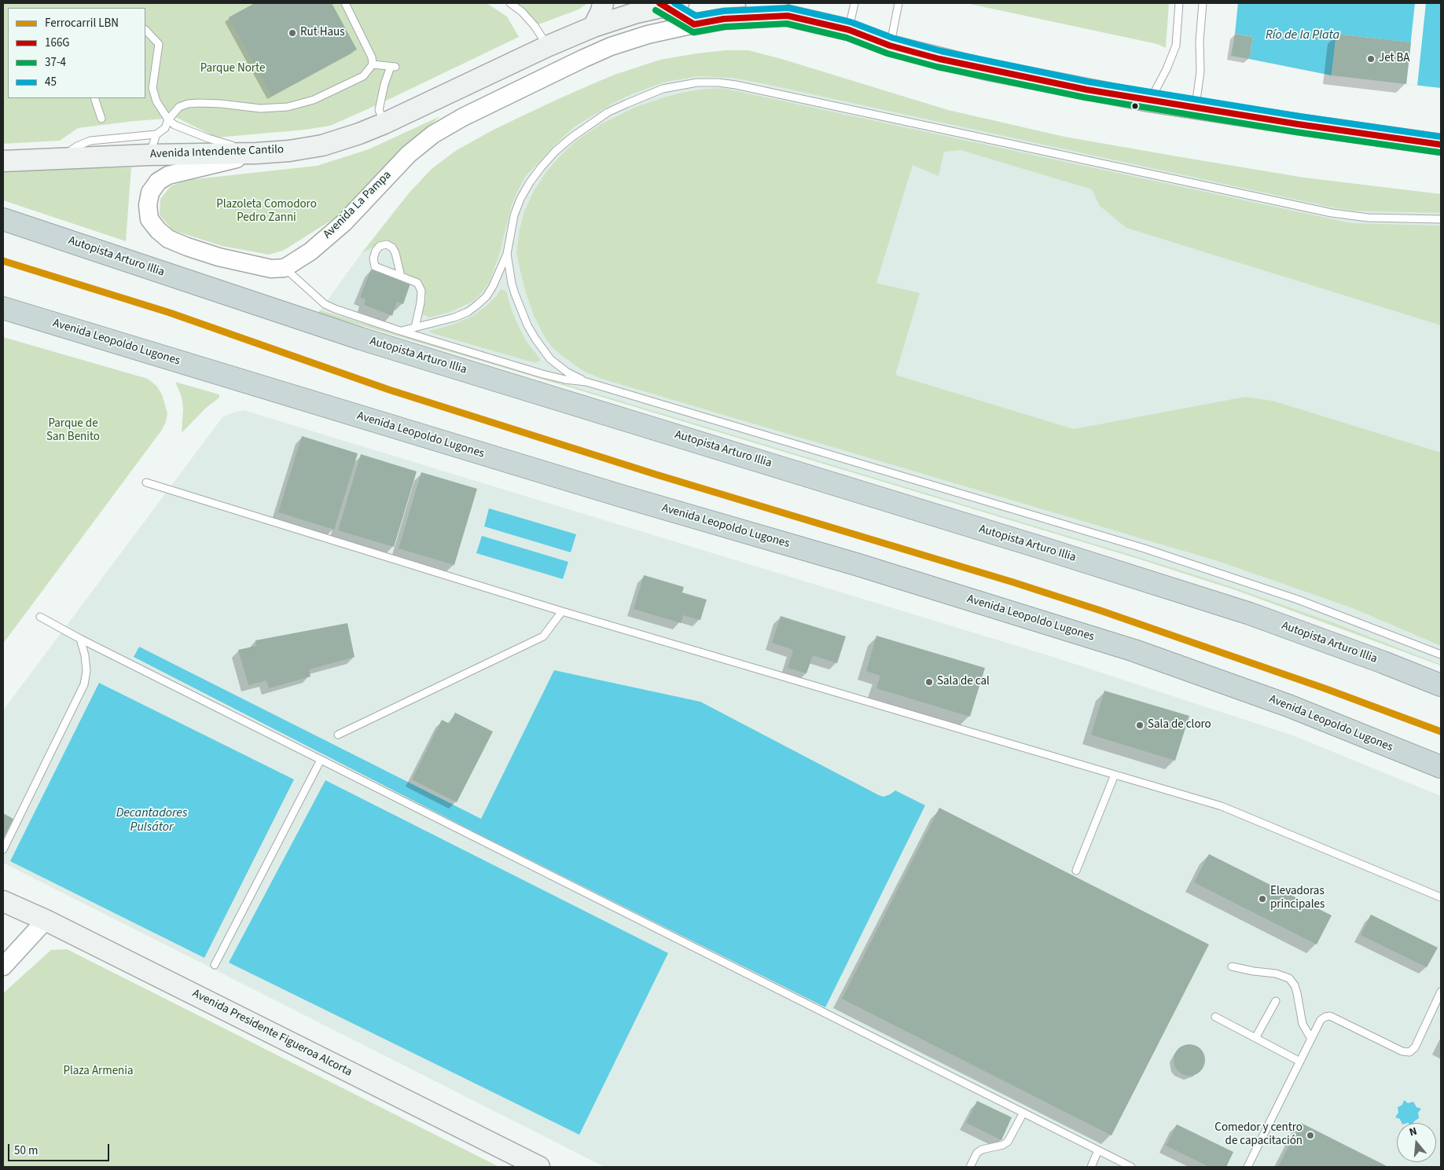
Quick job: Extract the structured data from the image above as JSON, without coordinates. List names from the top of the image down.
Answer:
{
  "streets": {
    "highway": ["Autopista Arturo Illia", "Avenida Leopoldo Lugones"],
    "main road": ["Avenida Intendente Cantilo", "Avenida Presidente Figueroa Alcorta"],
    "street": ["Avenida La Pampa"]
  },
  "water": ["Río de la Plata", "Decantadores Pulsátor"],
  "parks": [
    "Parque Norte",
    "Plazoleta Comodoro Pedro Zanni",
    "Parque de San Benito",
    "Plaza Armenia"
  ],
  "places": [
    "Rut Haus",
    "Jet BA",
    "Sala de cal",
    "Sala de cloro",
    "Elevadoras principales",
    "Comedor y centro de capacitación"
  ],
  "lines": [
    "transit line 166G",
    "transit line 45",
    "transit line 37-4",
    "rail line LBN"
  ],
  "legend": [
    "Ferrocarril LBN",
    "166G",
    "37-4",
    "45"
  ],
  "scale_bar": "50 m",
  "north": "top"
}
